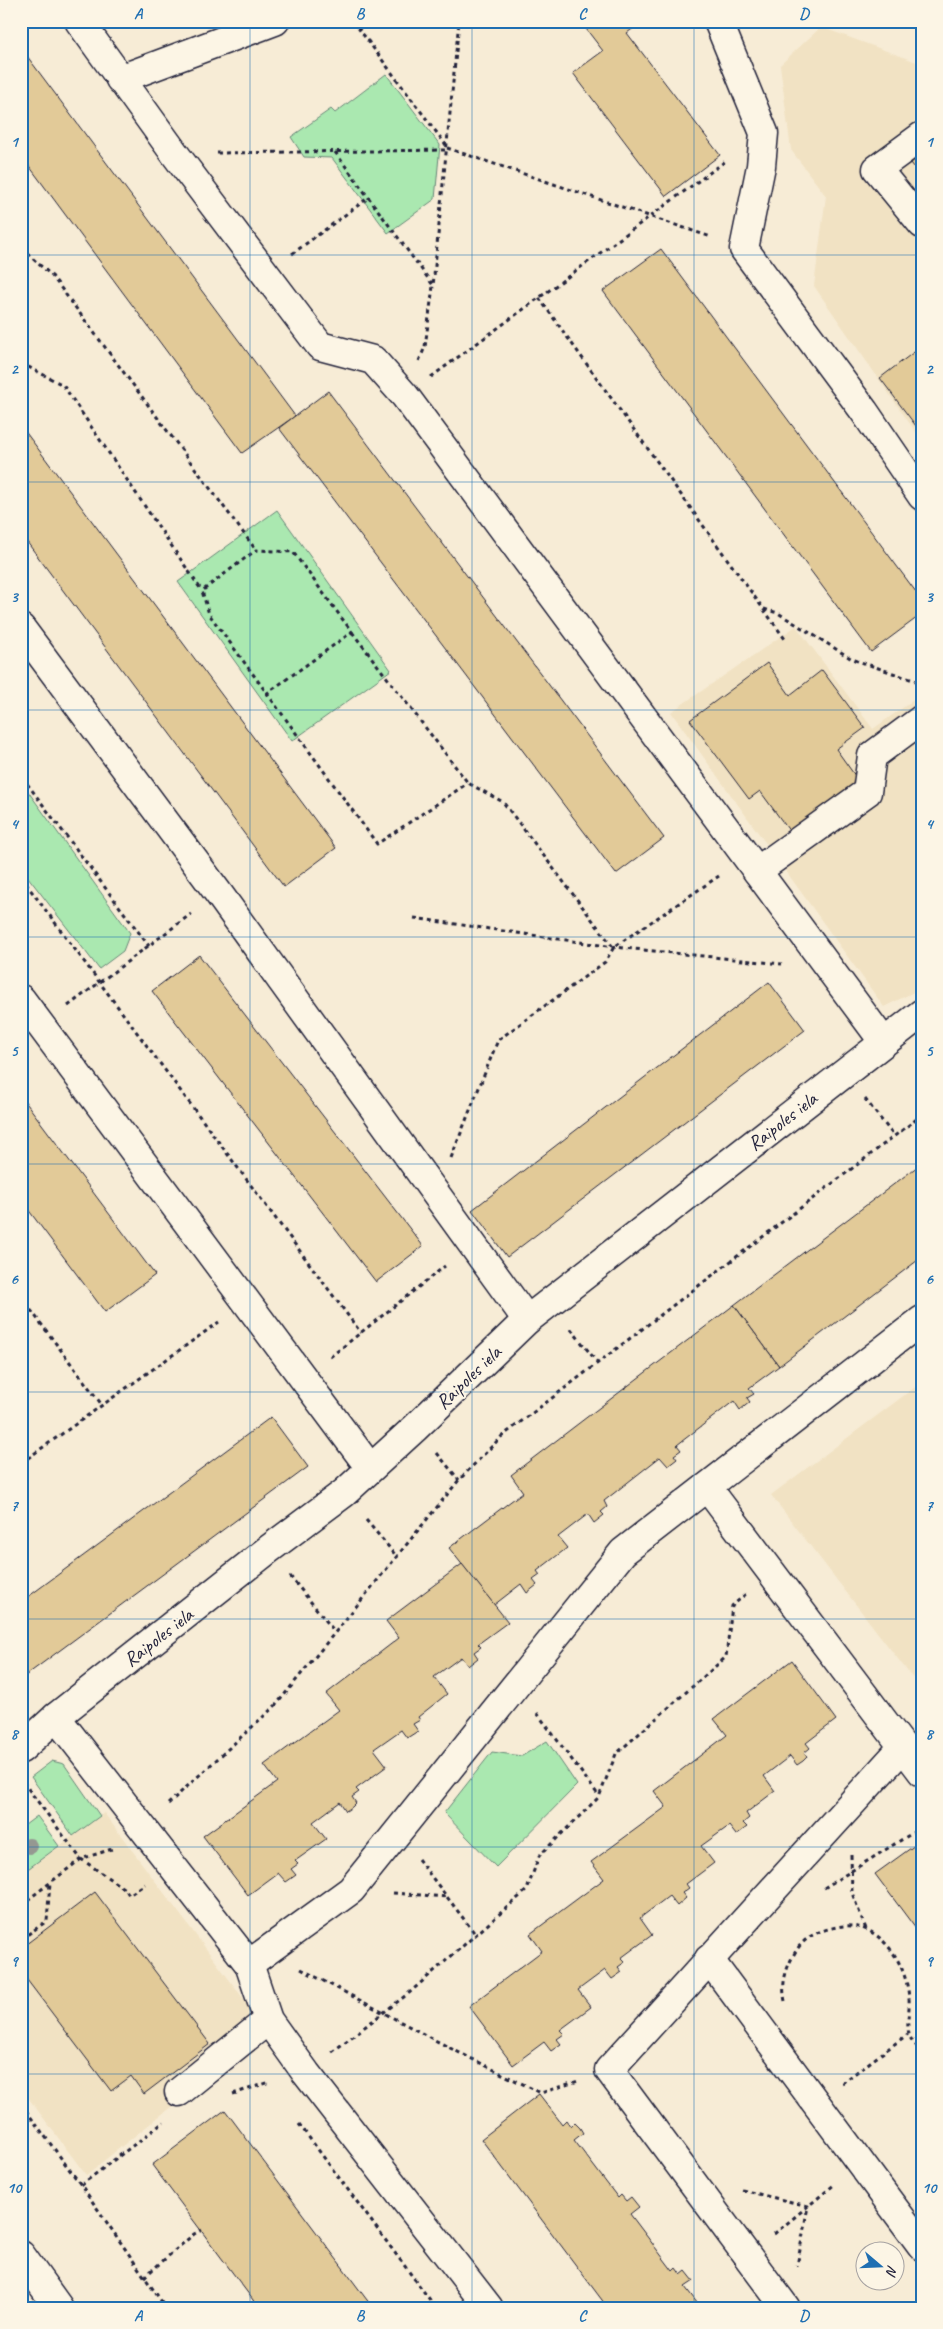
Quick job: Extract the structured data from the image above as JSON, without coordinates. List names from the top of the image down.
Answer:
{
  "streets": {
    "street": ["Raipoles iela"]
  },
  "north": "right",
  "grid": {
    "columns": [
      "A",
      "B",
      "C",
      "D"
    ],
    "rows": [
      "1",
      "2",
      "3",
      "4",
      "5",
      "6",
      "7",
      "8",
      "9",
      "10"
    ]
  }
}
